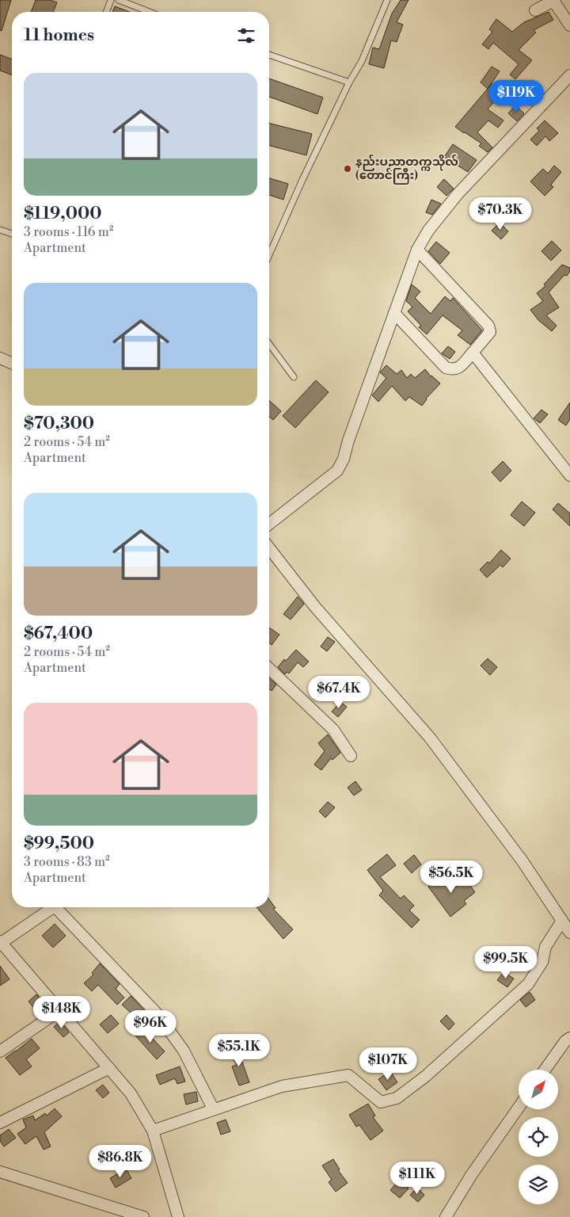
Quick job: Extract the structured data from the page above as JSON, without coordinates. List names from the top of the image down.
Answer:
{
  "places": ["နည်းပညာတက္ကသိုလ် (တောင်ကြီး)"],
  "north": "top right",
  "page": {
    "heading": "11 homes",
    "list": [
      {
        "name": "$119,000",
        "note": "3 rooms · 116 m² · Apartment"
      },
      {
        "name": "$70,300",
        "note": "2 rooms · 54 m² · Apartment"
      },
      {
        "name": "$67,400",
        "note": "2 rooms · 54 m² · Apartment"
      },
      {
        "name": "$99,500",
        "note": "3 rooms · 83 m² · Apartment"
      }
    ],
    "price": [
      "$119K",
      "$70.3K",
      "$67.4K",
      "$56.5K",
      "$99.5K",
      "$148K",
      "$96K",
      "$55.1K",
      "$107K",
      "$86.8K",
      "$111K"
    ]
  }
}
